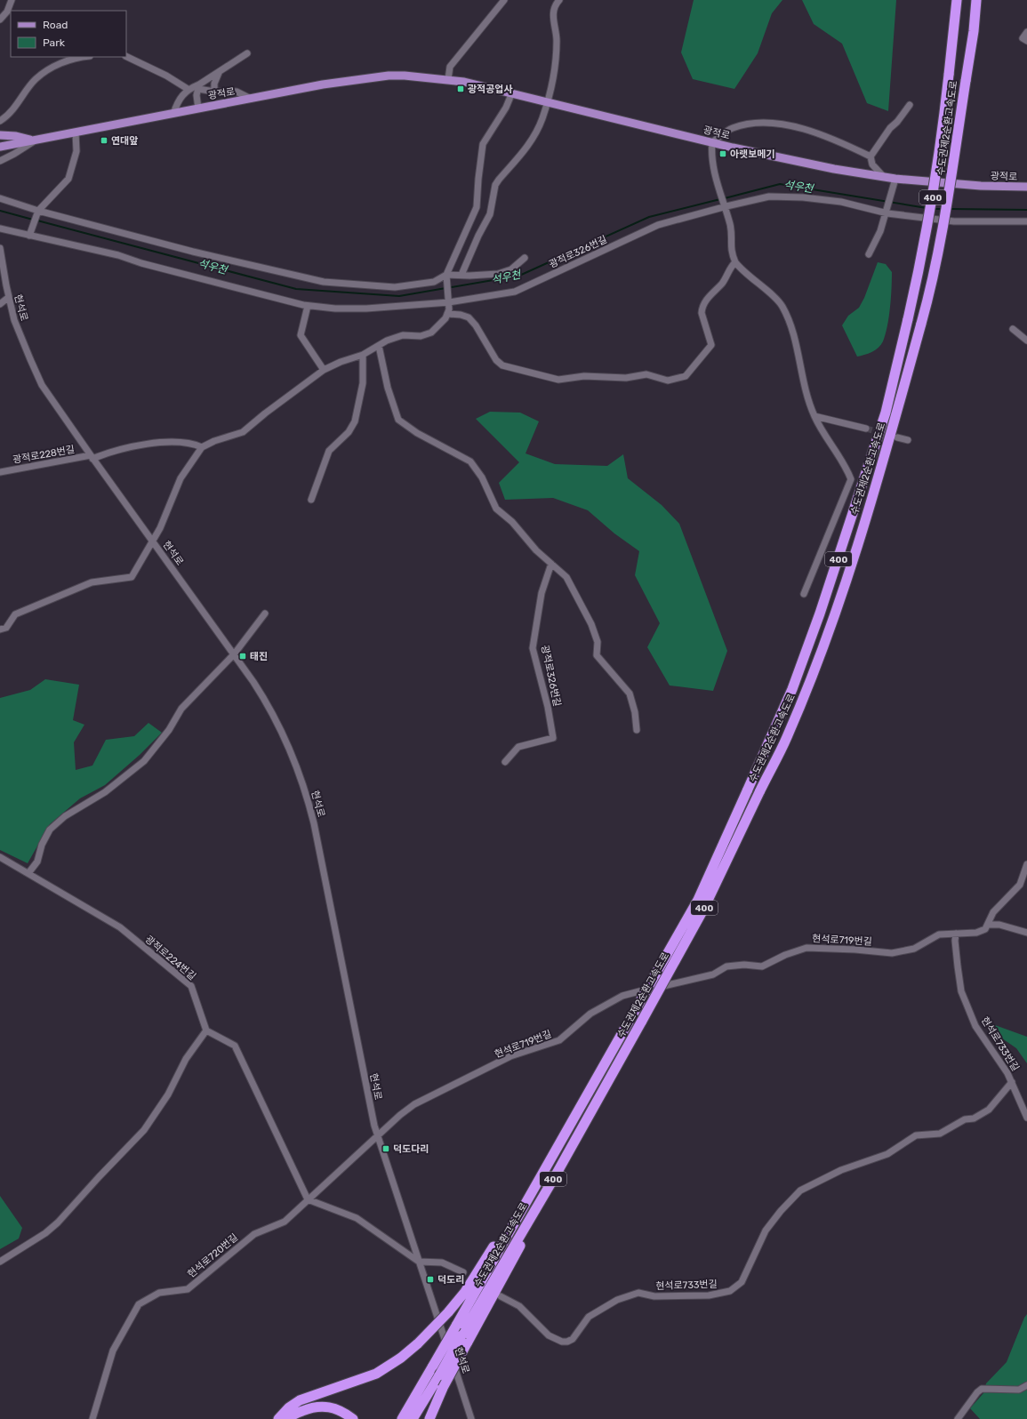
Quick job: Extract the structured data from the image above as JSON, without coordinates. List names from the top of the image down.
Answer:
{
  "streets": {
    "highway": ["수도권제2순환고속도로", "400"],
    "main road": ["광적로"],
    "street": [
      "광적로326번길",
      "현석로",
      "광적로228번길",
      "현석로719번길",
      "광적로224번길",
      "현석로733번길",
      "현석로720번길"
    ]
  },
  "crossings": [
    ["현석로", "광적로228번길"],
    ["현석로", "현석로719번길"],
    ["현석로", "현석로720번길"],
    ["현석로719번길", "현석로733번길"],
    ["현석로719번길", "현석로720번길"]
  ],
  "water": ["석우천"],
  "places": {
    "transit": [
      "광적공업사",
      "연대앞",
      "아랫보메기",
      "태진",
      "덕도다리",
      "덕도리"
    ]
  },
  "legend": ["Road", "Park"]
}
